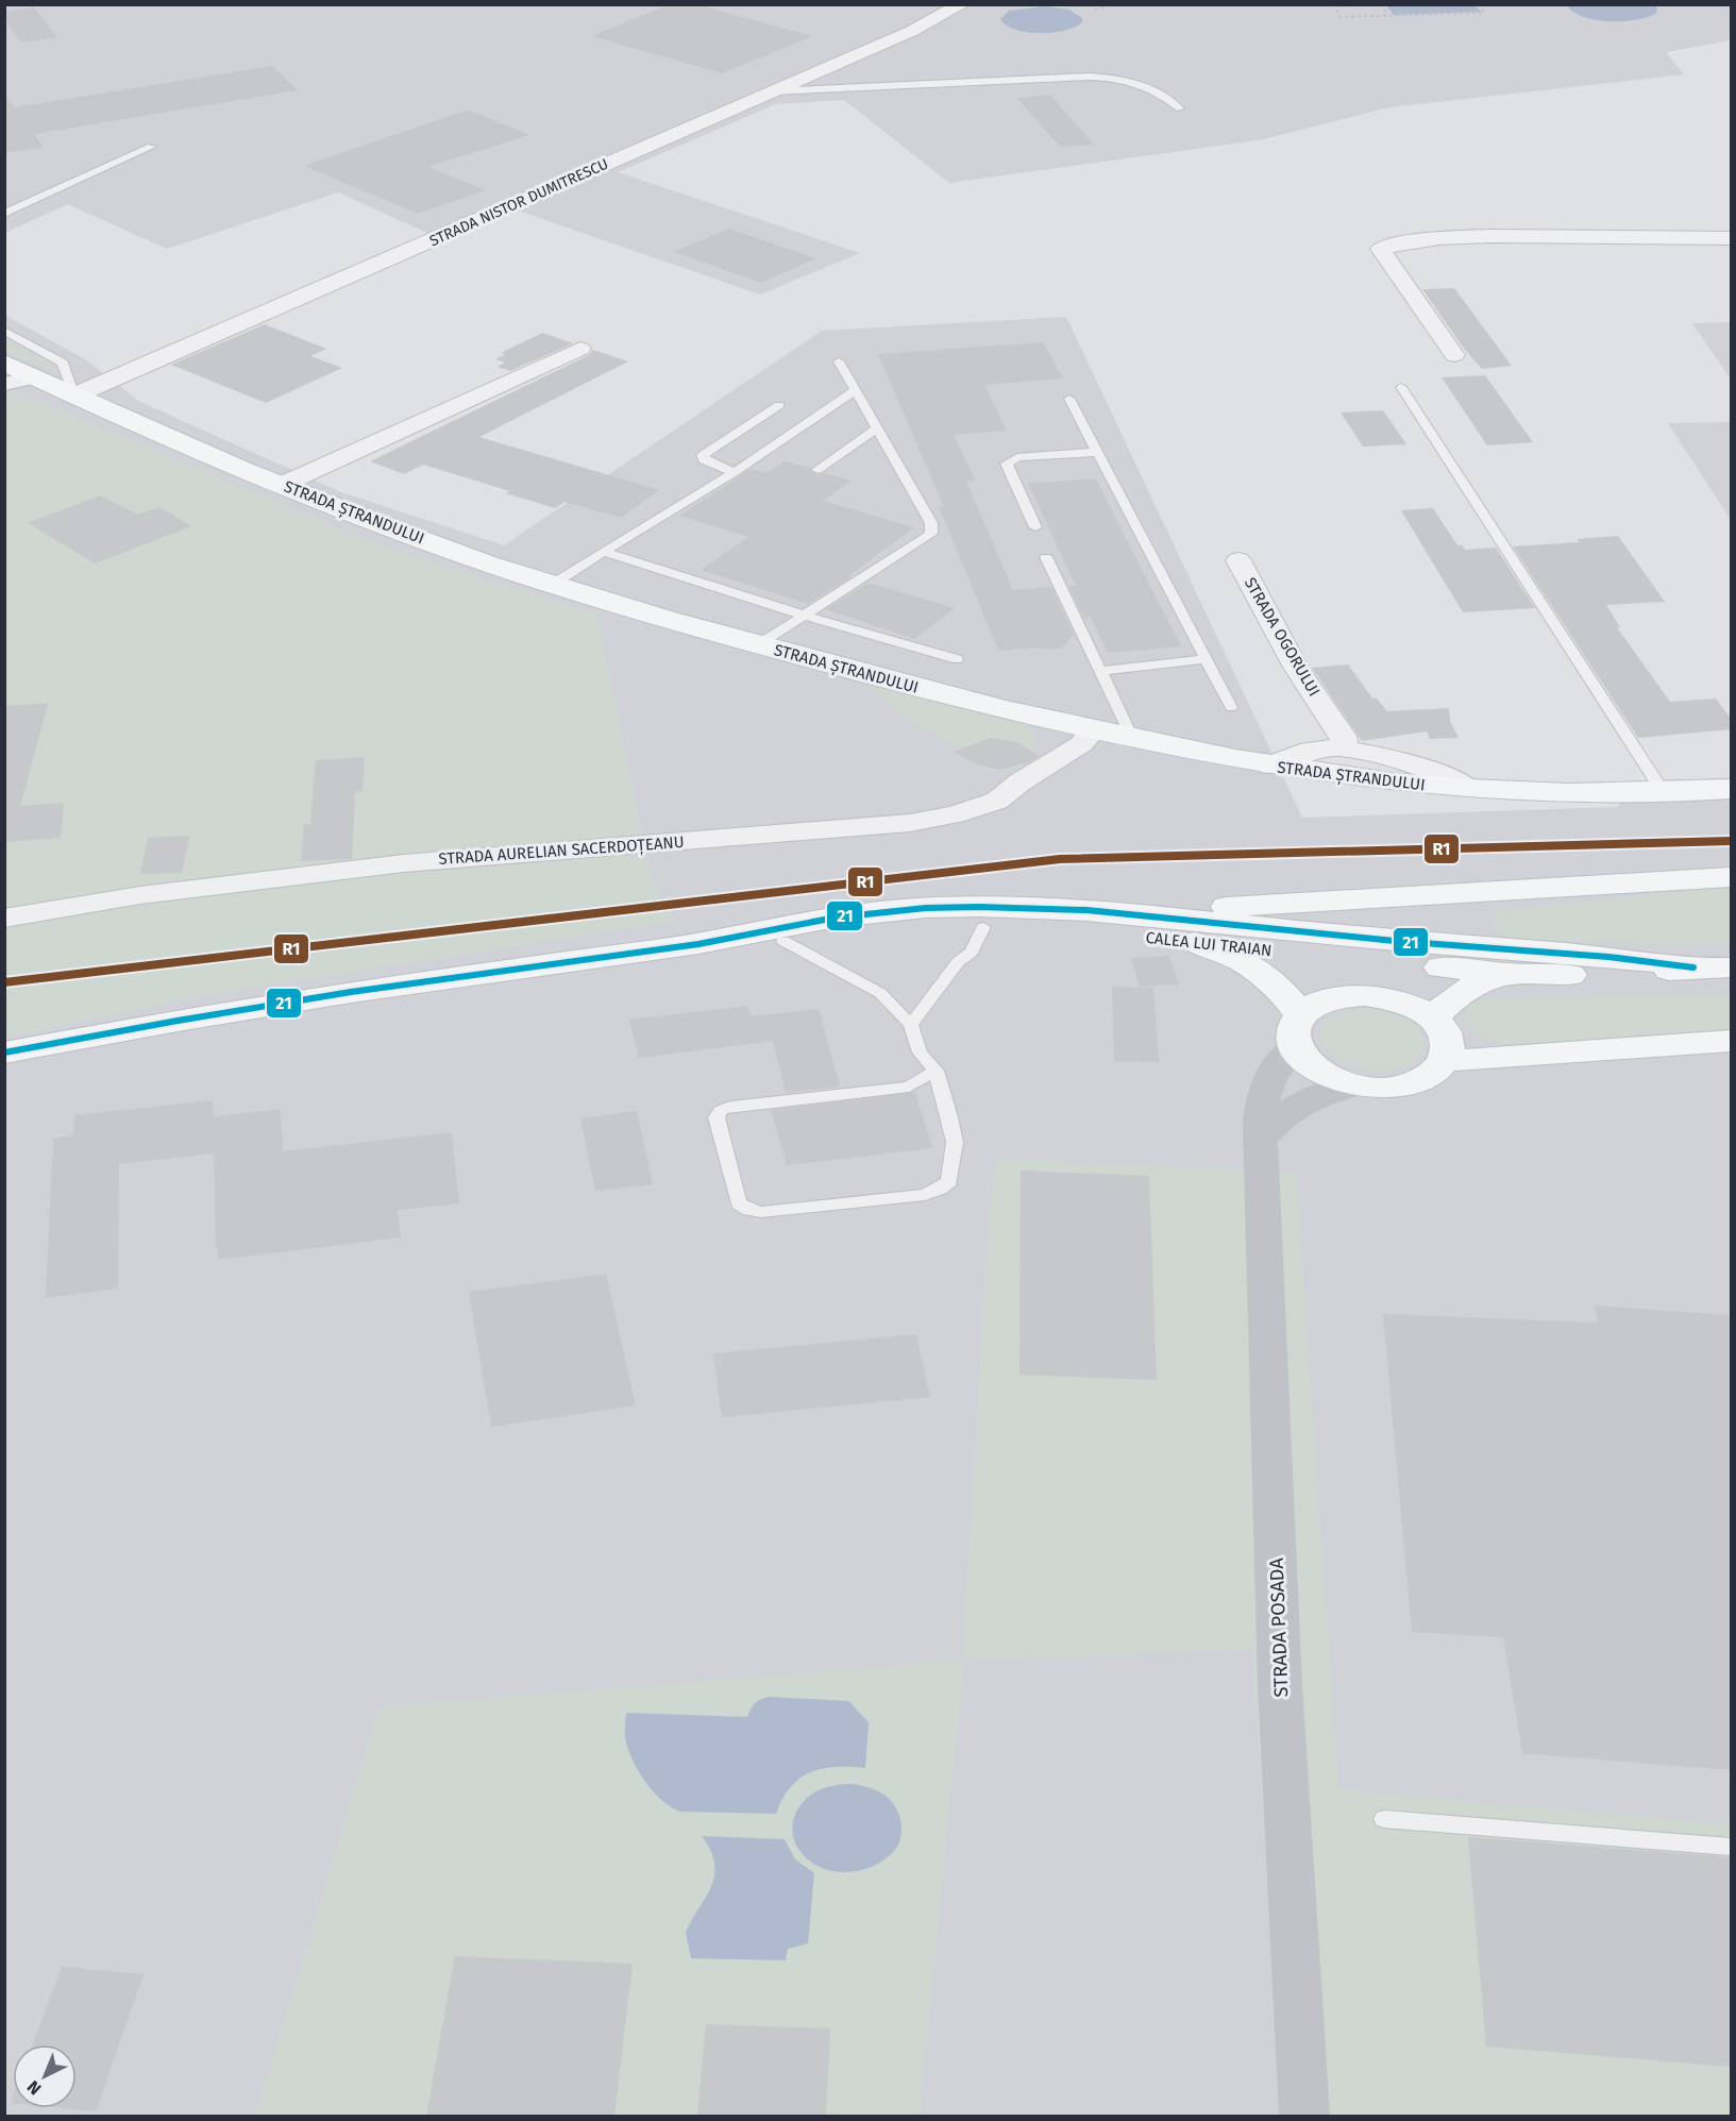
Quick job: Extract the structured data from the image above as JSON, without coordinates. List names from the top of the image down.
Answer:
{
  "streets": {
    "main road": ["STRADA ȘTRANDULUI", "CALEA LUI TRAIAN"],
    "street": [
      "STRADA NISTOR DUMITRESCU",
      "STRADA OGORULUI",
      "STRADA AURELIAN SACERDOȚEANU",
      "STRADA POSADA"
    ]
  },
  "crossings": [
    ["STRADA NISTOR DUMITRESCU", "STRADA ȘTRANDULUI"],
    ["STRADA ȘTRANDULUI", "STRADA AURELIAN SACERDOȚEANU"]
  ],
  "lines": ["transit line R1", "transit line 21"],
  "north": "bottom left"
}
